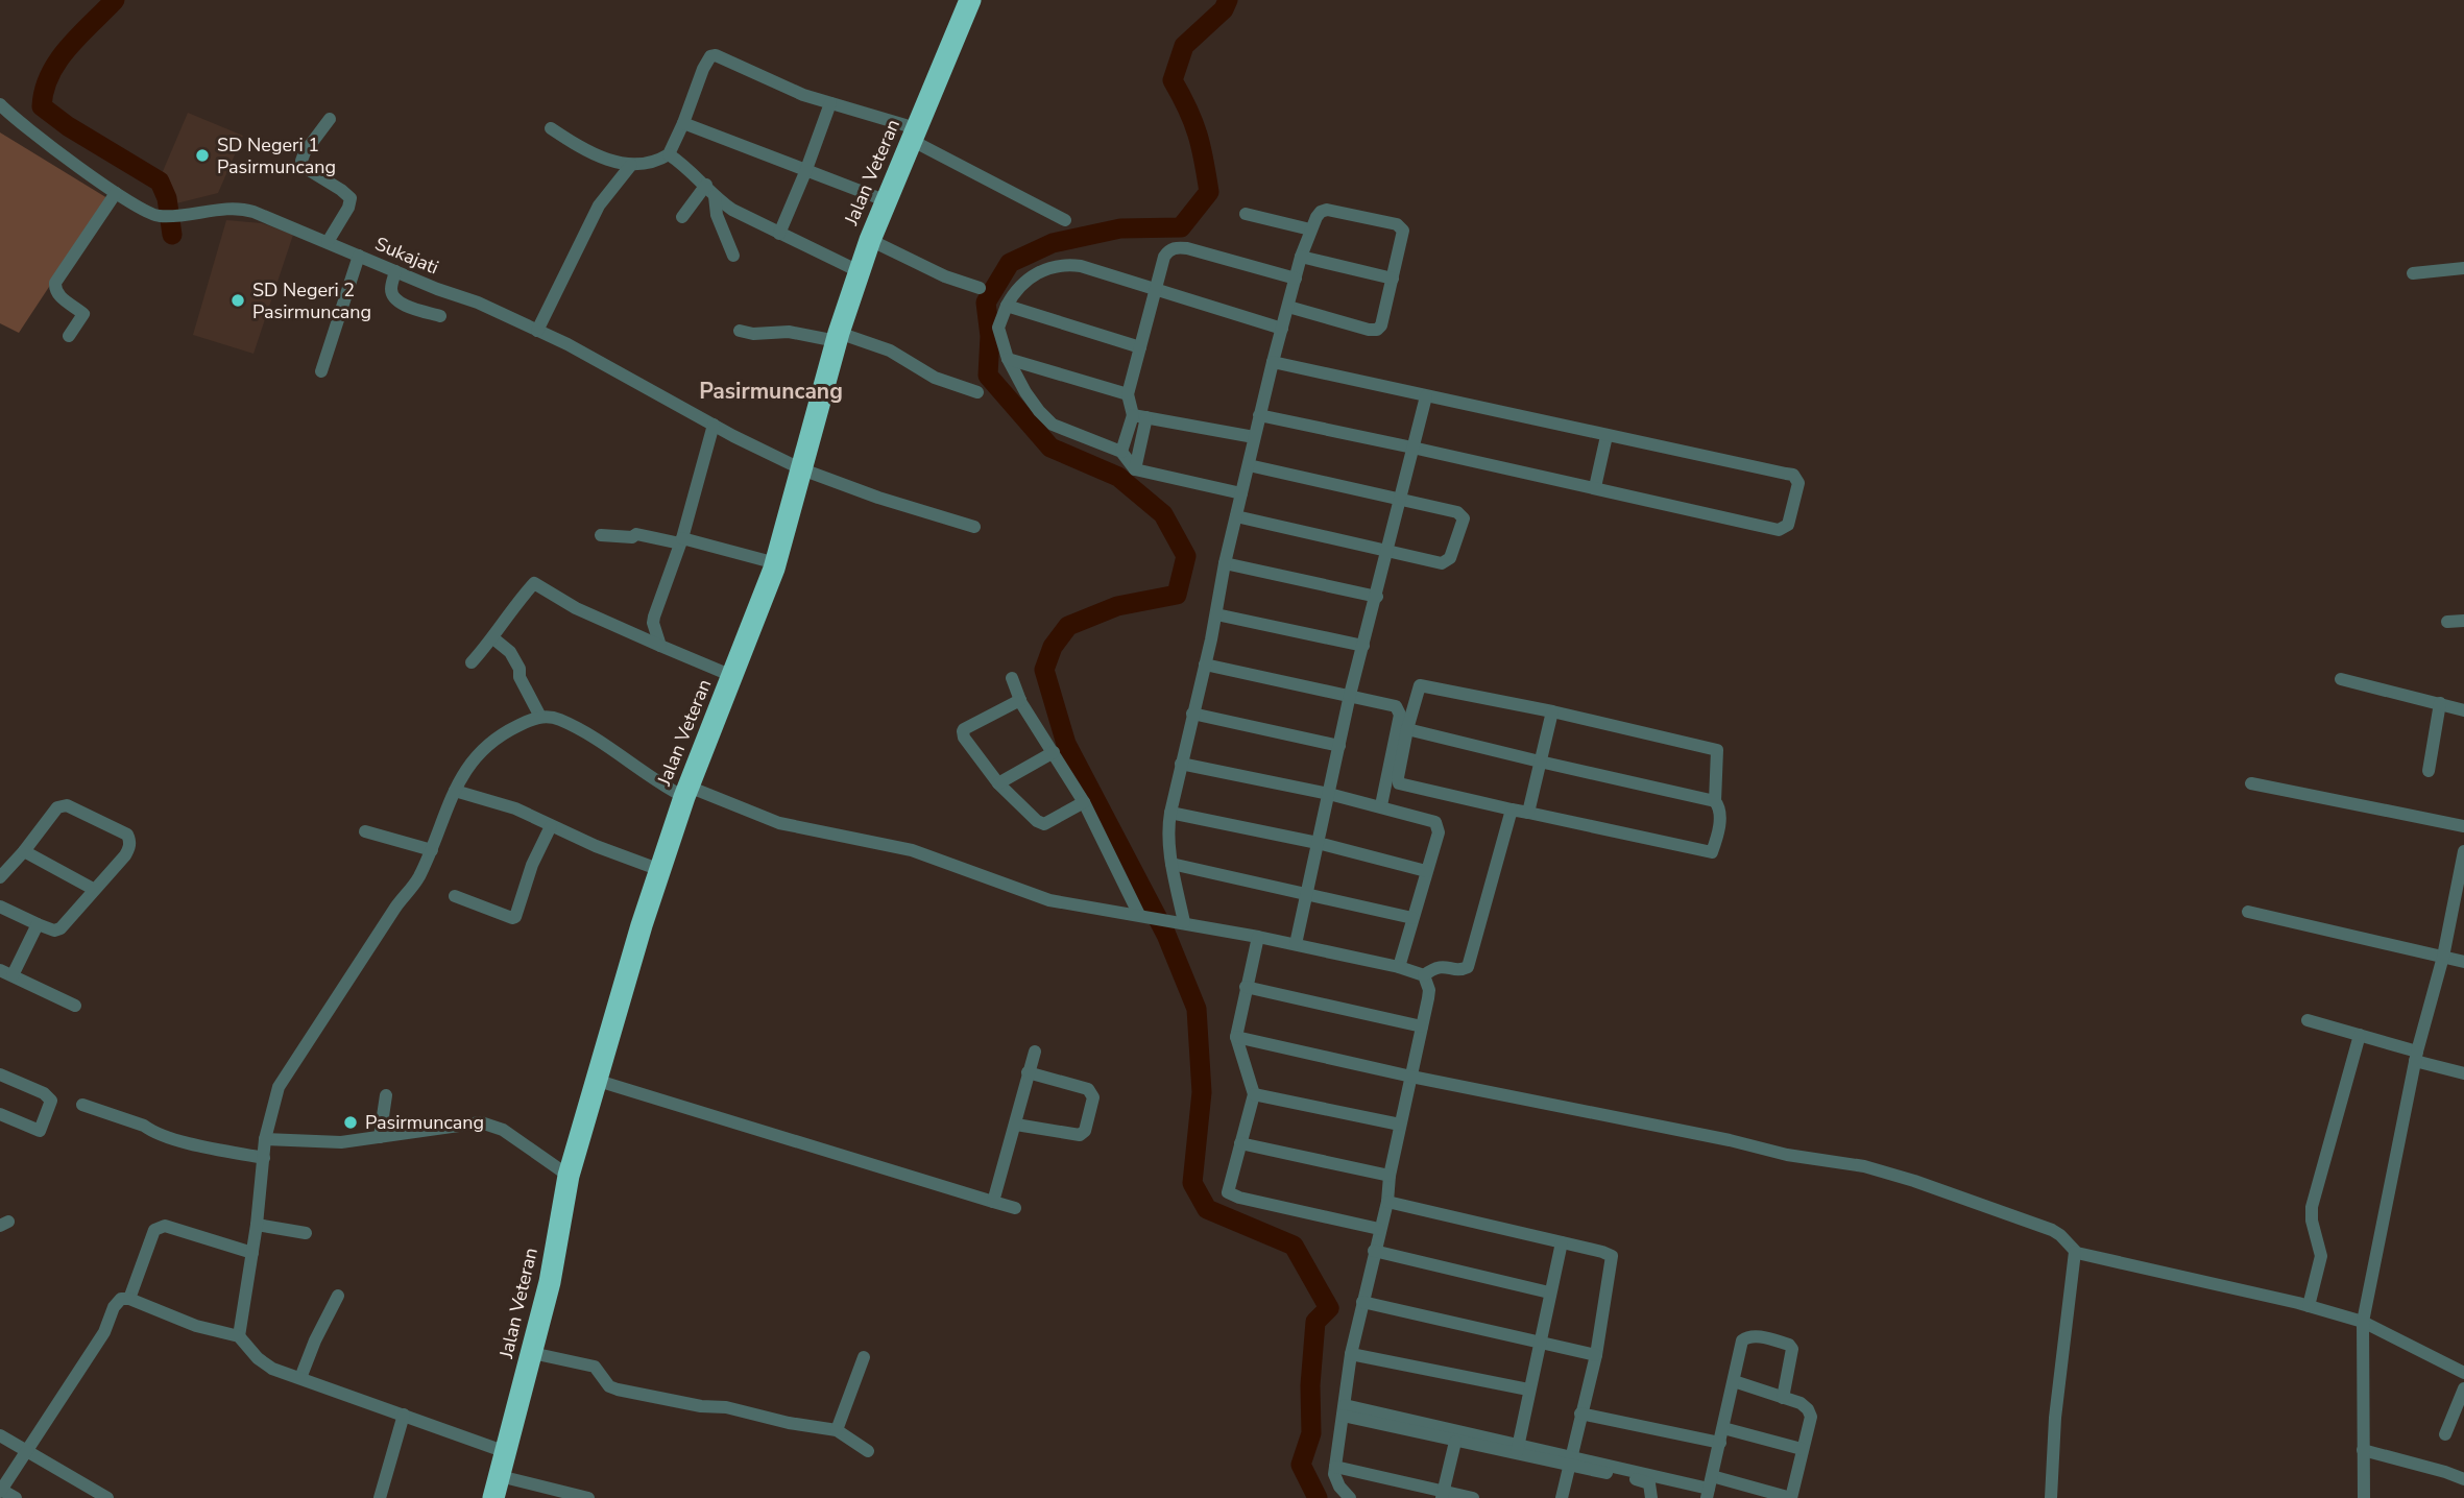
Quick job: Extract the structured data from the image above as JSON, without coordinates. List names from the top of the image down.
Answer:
{
  "streets": {
    "highway": ["Jalan Veteran"],
    "street": ["Sukajati"]
  },
  "crossings": [
    ["Jalan Veteran", "Sukajati"]
  ],
  "districts": ["Pasirmuncang"],
  "places": ["SD Negeri 1 Pasirmuncang", "SD Negeri 2 Pasirmuncang", "Pasirmuncang"]
}
